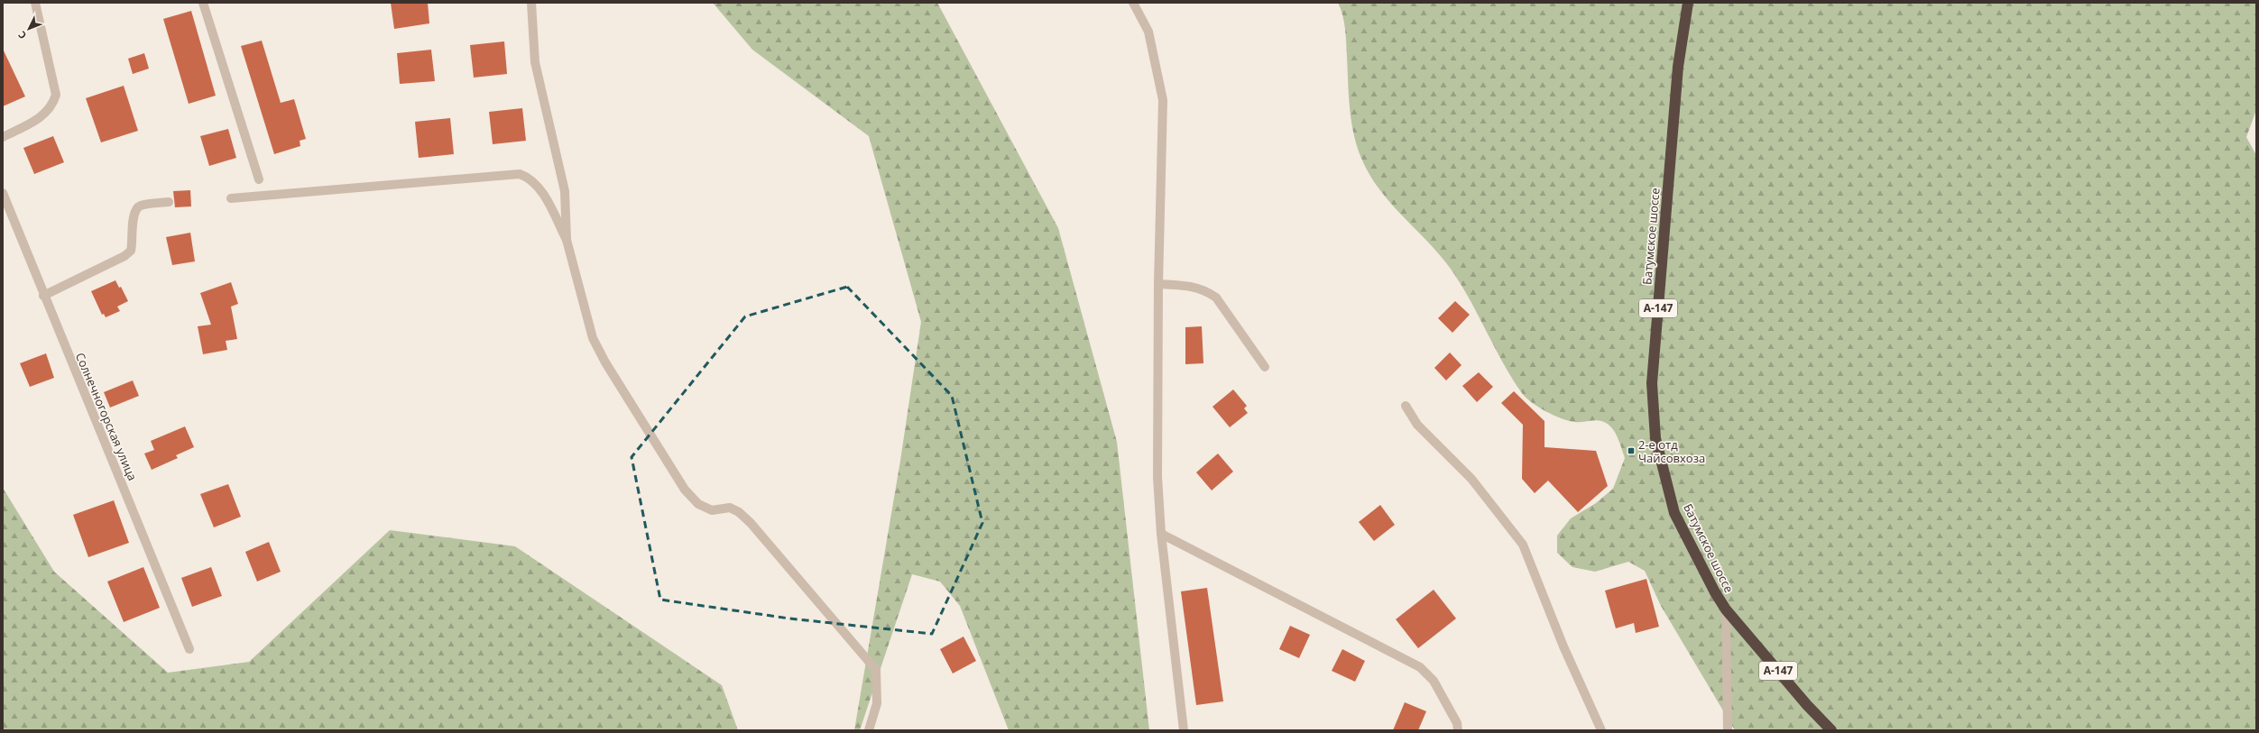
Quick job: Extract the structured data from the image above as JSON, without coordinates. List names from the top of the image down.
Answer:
{
  "streets": {
    "highway": ["Батумское шоссе", "А-147"],
    "street": ["Солнечногорская улица"]
  },
  "places": {
    "transit": ["2-е отд Чайсовхоза"]
  },
  "north": "bottom left"
}
